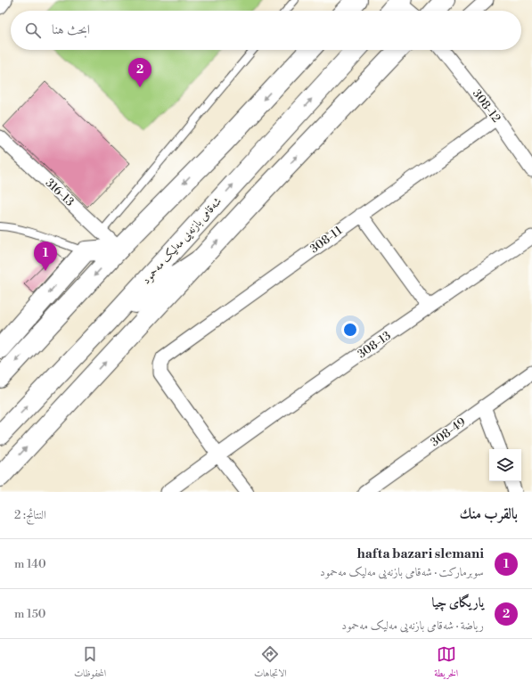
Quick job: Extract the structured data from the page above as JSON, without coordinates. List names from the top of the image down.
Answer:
{
  "streets": {
    "main road": ["شەقامی بازنەیی مەلیک مەحمود"],
    "street": [
      "308-12",
      "316-13",
      "308-11",
      "308-13",
      "308-49"
    ]
  },
  "crossings": [
    ["308-12", "308-11"],
    ["308-11", "308-13"]
  ],
  "page": {
    "search": "ابحث هنا",
    "pins": ["2", "1"],
    "heading": ["بالقرب منك", "النتائج: 2"],
    "list": [
      {
        "mark": "1",
        "name": "hafta bazari slemani",
        "note": "سوبرماركت · شەقامی بازنەیی مەلیک مەحمود",
        "value": "140 m"
      },
      {
        "mark": "2",
        "name": "یاریگای چیا",
        "note": "رياضة · شەقامی بازنەیی مەلیک مەحمود",
        "value": "150 m"
      }
    ],
    "nav": ["الخريطة", "الاتجاهات", "المحفوظات"]
  }
}
